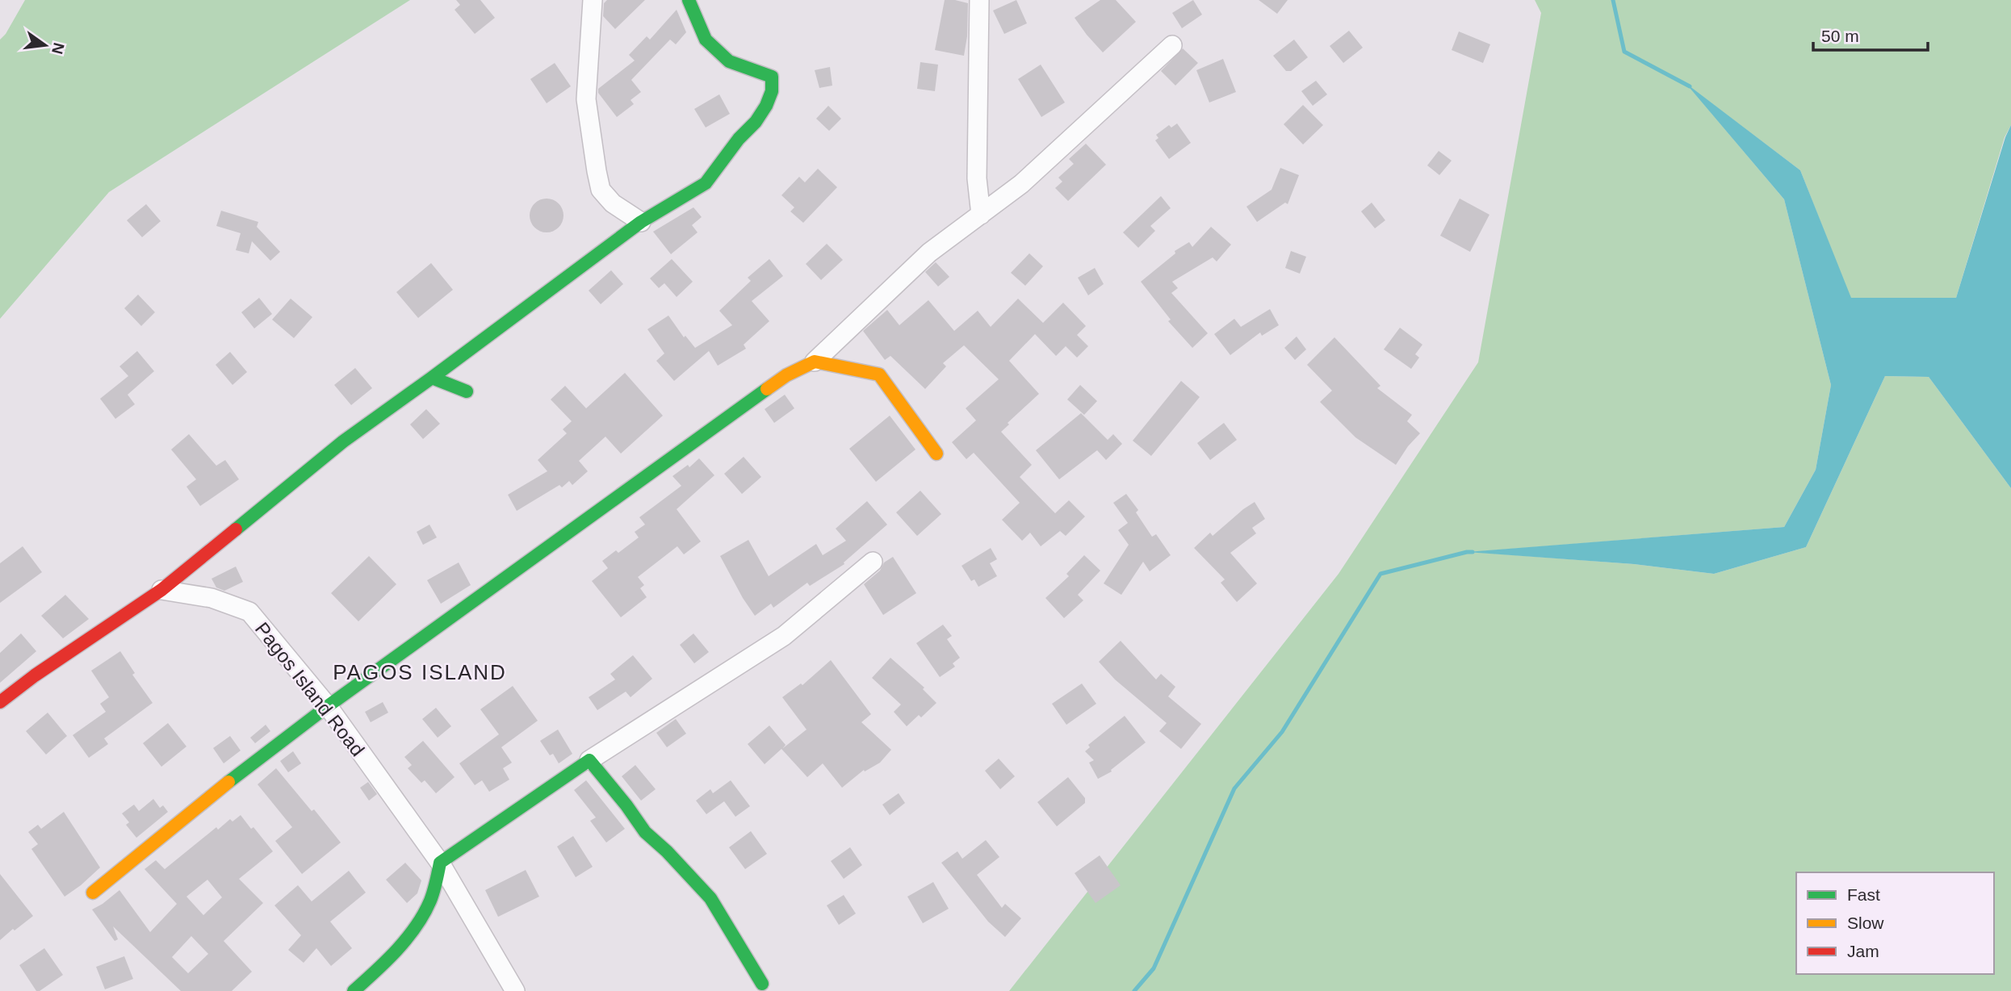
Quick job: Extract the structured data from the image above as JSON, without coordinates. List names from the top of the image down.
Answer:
{
  "streets": {
    "street": ["Pagos Island Road"]
  },
  "districts": ["PAGOS ISLAND"],
  "legend": ["Fast", "Slow", "Jam"],
  "scale_bar": "50 m",
  "north": "right"
}
